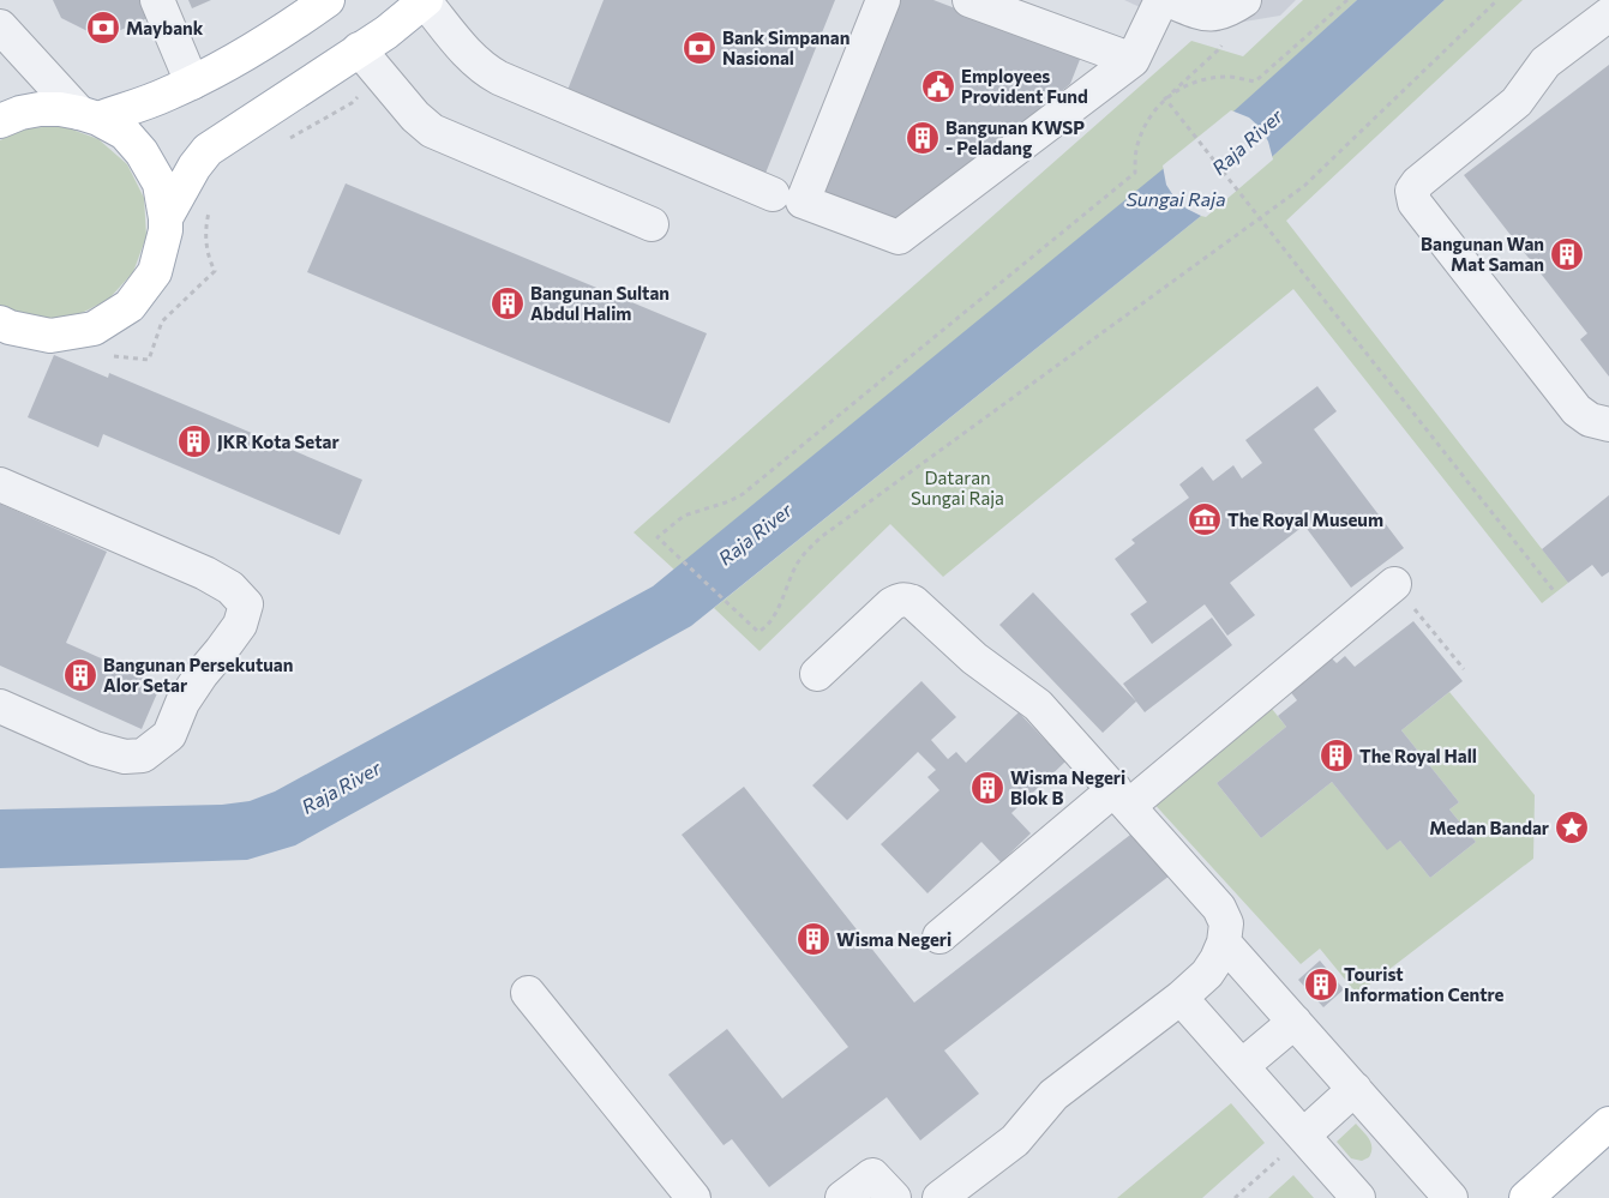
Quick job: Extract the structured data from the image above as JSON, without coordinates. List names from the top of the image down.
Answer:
{
  "water": ["Raja River", "Sungai Raja"],
  "parks": ["Dataran Sungai Raja"],
  "places": {
    "bank": ["Maybank", "Bank Simpanan Nasional"],
    "public building": ["Employees Provident Fund"],
    "building": [
      "Bangunan KWSP - Peladang",
      "Bangunan Wan Mat Saman",
      "Bangunan Sultan Abdul Halim",
      "JKR Kota Setar",
      "Bangunan Persekutuan Alor Setar",
      "The Royal Hall",
      "Wisma Negeri Blok B",
      "Wisma Negeri",
      "Tourist Information Centre"
    ],
    "museum": ["The Royal Museum"],
    "place": ["Medan Bandar"]
  }
}
